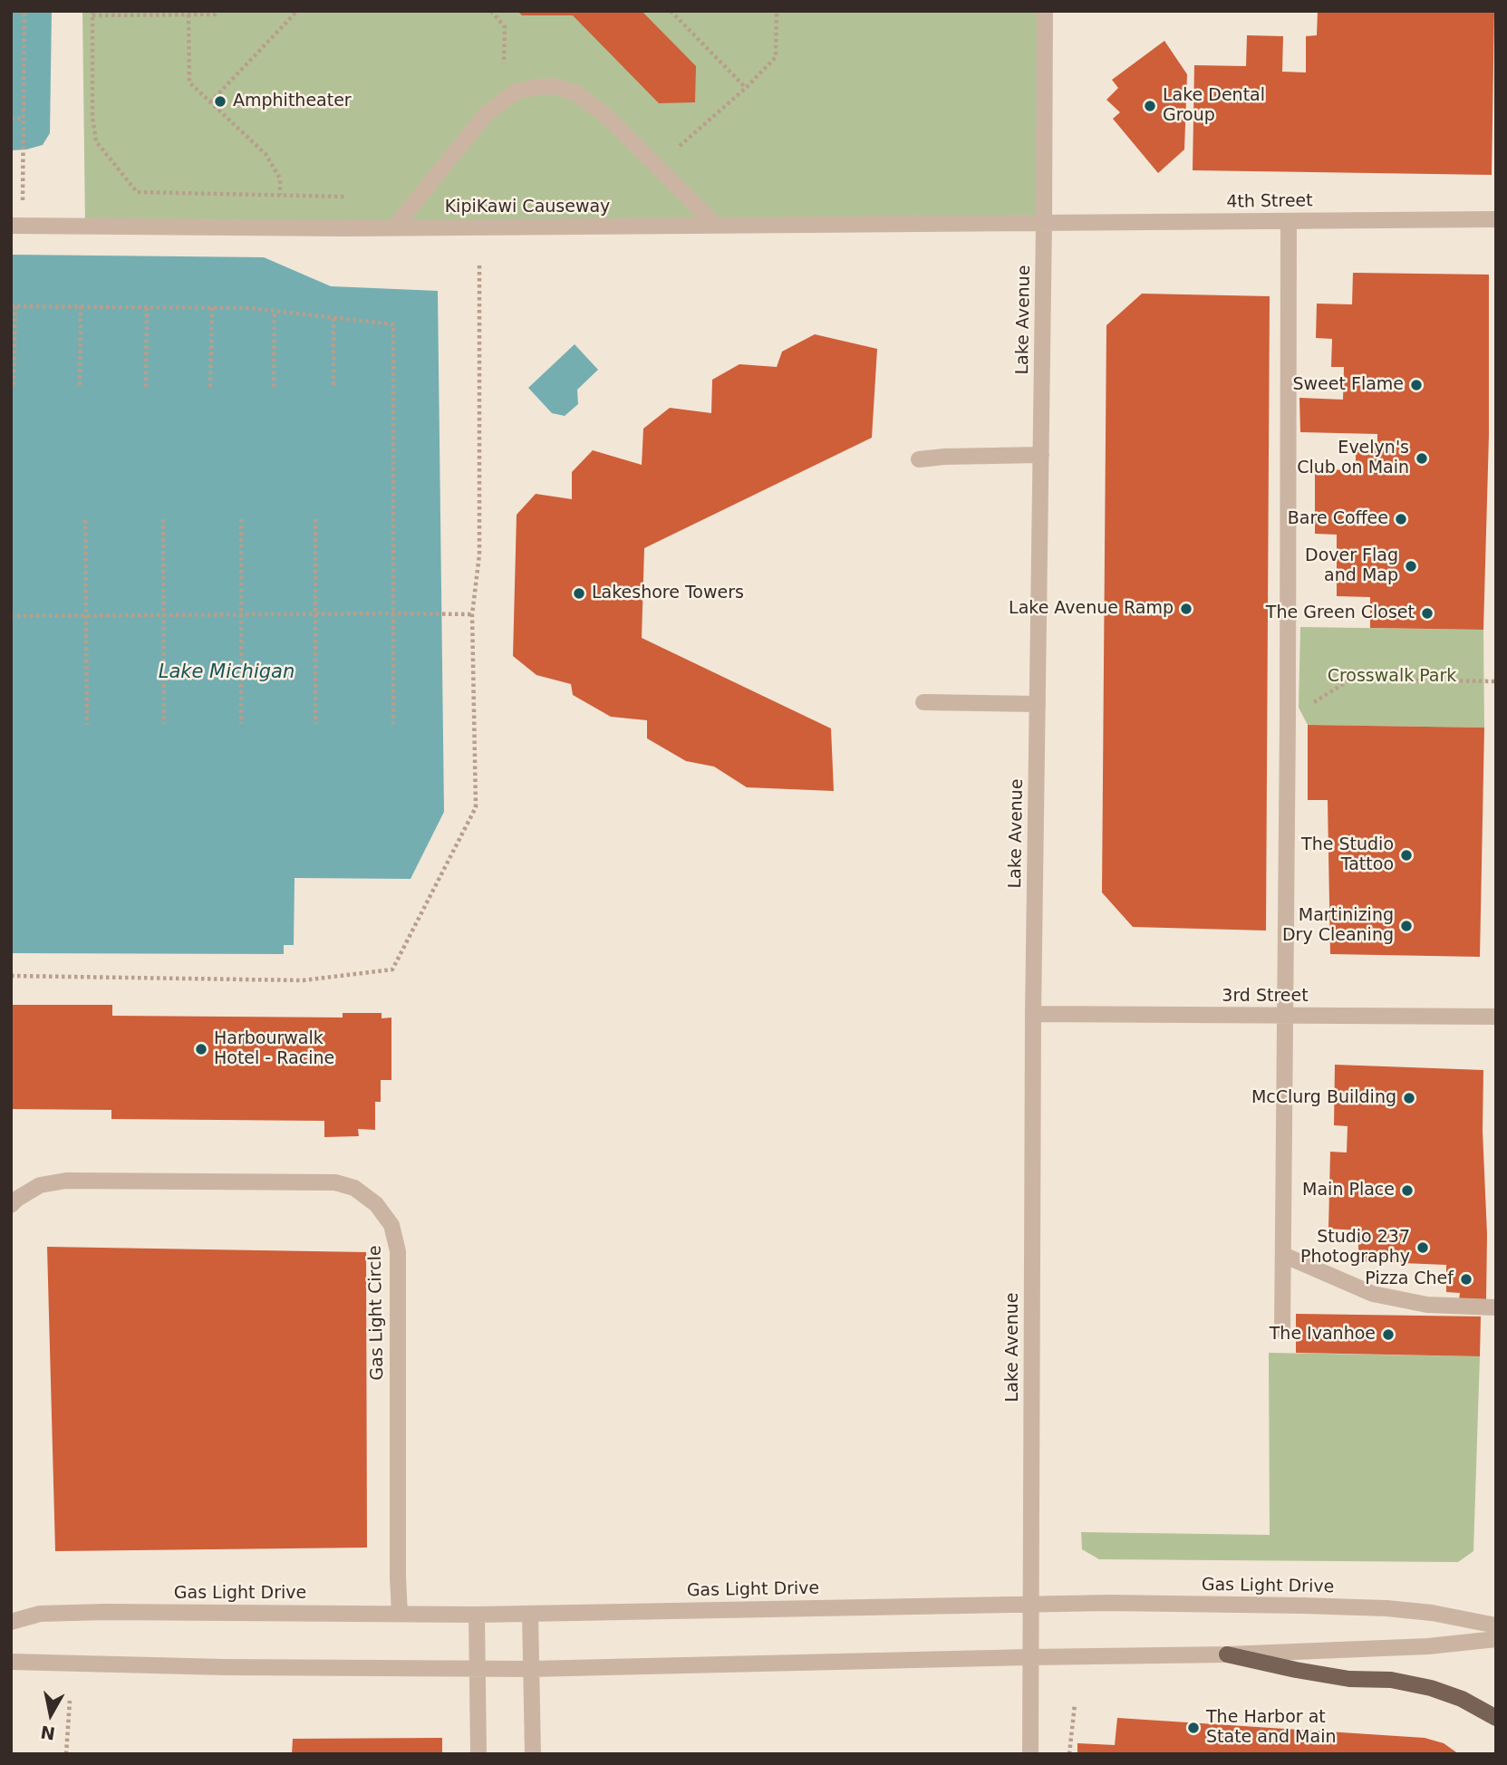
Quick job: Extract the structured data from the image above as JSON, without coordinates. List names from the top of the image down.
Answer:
{
  "streets": {
    "street": [
      "4th Street",
      "KipiKawi Causeway",
      "Lake Avenue",
      "3rd Street",
      "Gas Light Circle",
      "Gas Light Drive"
    ]
  },
  "crossings": [
    ["4th Street", "KipiKawi Causeway"],
    ["4th Street", "Lake Avenue"],
    ["KipiKawi Causeway", "Lake Avenue"],
    ["Lake Avenue", "3rd Street"],
    ["Lake Avenue", "Gas Light Drive"],
    ["Gas Light Circle", "Gas Light Drive"]
  ],
  "water": ["Lake Michigan"],
  "parks": ["Crosswalk Park"],
  "places": [
    "Amphitheater",
    "Lake Dental Group",
    "Sweet Flame",
    "Evelyn's Club on Main",
    "Bare Coffee",
    "Dover Flag and Map",
    "Lakeshore Towers",
    "Lake Avenue Ramp",
    "The Green Closet",
    "The Studio Tattoo",
    "Martinizing Dry Cleaning",
    "Harbourwalk Hotel - Racine",
    "McClurg Building",
    "Main Place",
    "Studio 237 Photography",
    "Pizza Chef",
    "The Ivanhoe",
    "The Harbor at State and Main"
  ],
  "north": "bottom"
}
